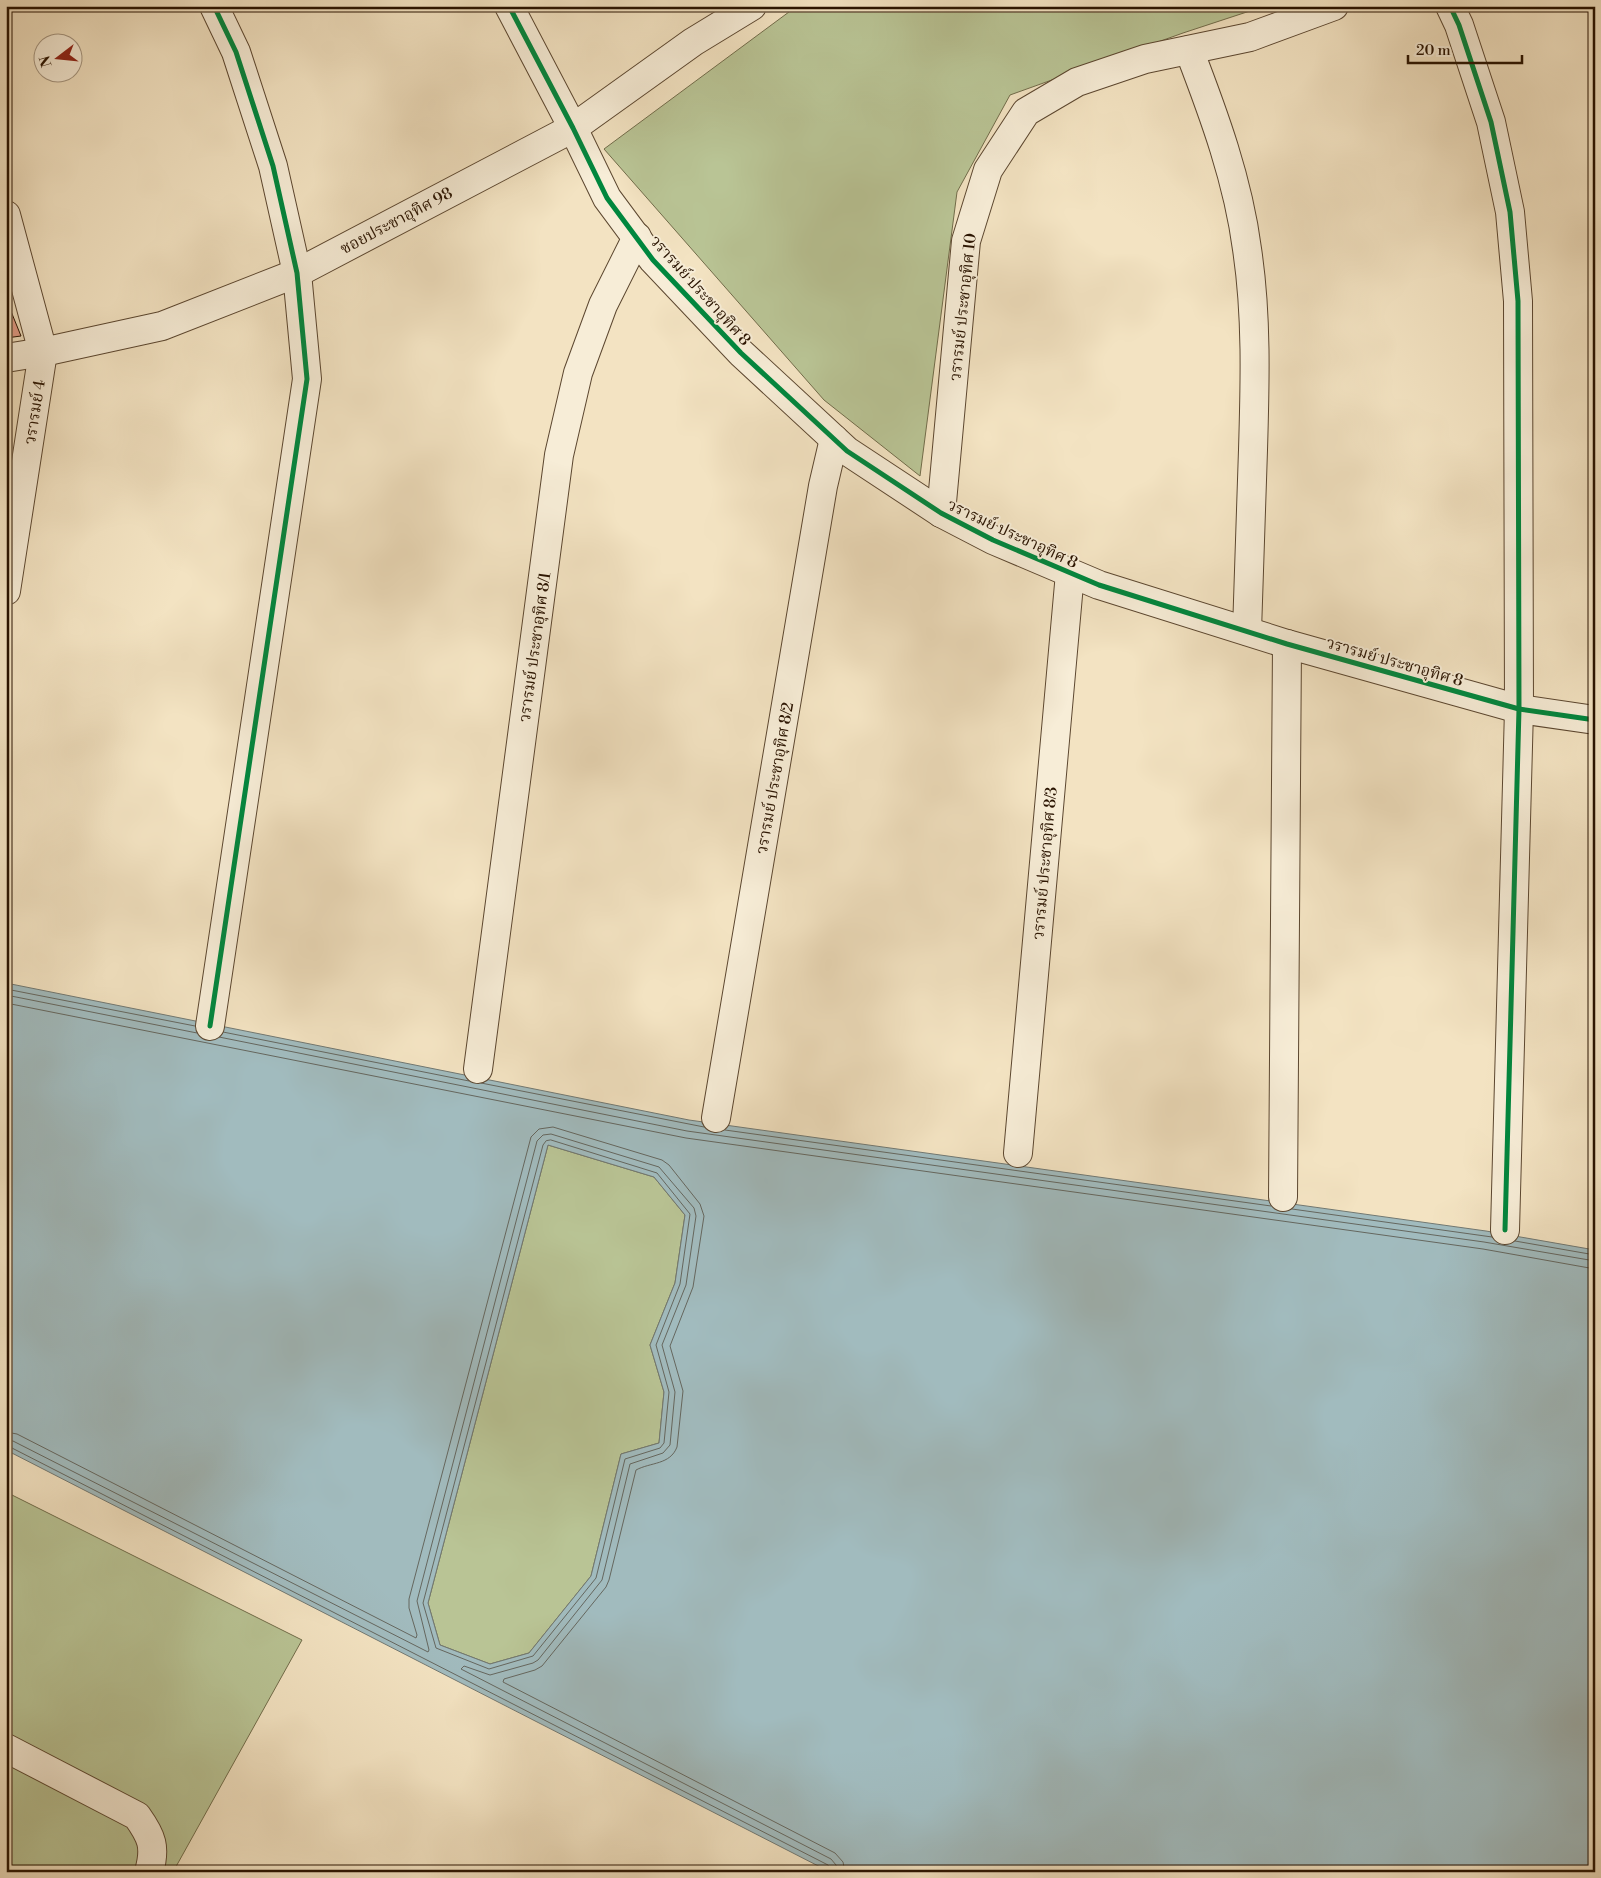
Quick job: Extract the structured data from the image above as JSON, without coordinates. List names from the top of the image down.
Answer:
{
  "streets": {
    "street": [
      "ซอยประชาอุทิศ 98",
      "วรารมย์ ประชาอุทิศ 8",
      "วรารมย์ ประชาอุทิศ 10",
      "วรารมย์ 4",
      "วรารมย์ ประชาอุทิศ 8/1",
      "วรารมย์ ประชาอุทิศ 8/2",
      "วรารมย์ ประชาอุทิศ 8/3"
    ]
  },
  "crossings": [
    ["ซอยประชาอุทิศ 98", "วรารมย์ ประชาอุทิศ 8"],
    ["ซอยประชาอุทิศ 98", "วรารมย์ 4"],
    ["วรารมย์ ประชาอุทิศ 8", "วรารมย์ ประชาอุทิศ 10"],
    ["วรารมย์ ประชาอุทิศ 8", "วรารมย์ ประชาอุทิศ 8/1"],
    ["วรารมย์ ประชาอุทิศ 8", "วรารมย์ ประชาอุทิศ 8/2"],
    ["วรารมย์ ประชาอุทิศ 8", "วรารมย์ ประชาอุทิศ 8/3"]
  ],
  "scale_bar": "20 m",
  "north": "left"
}
